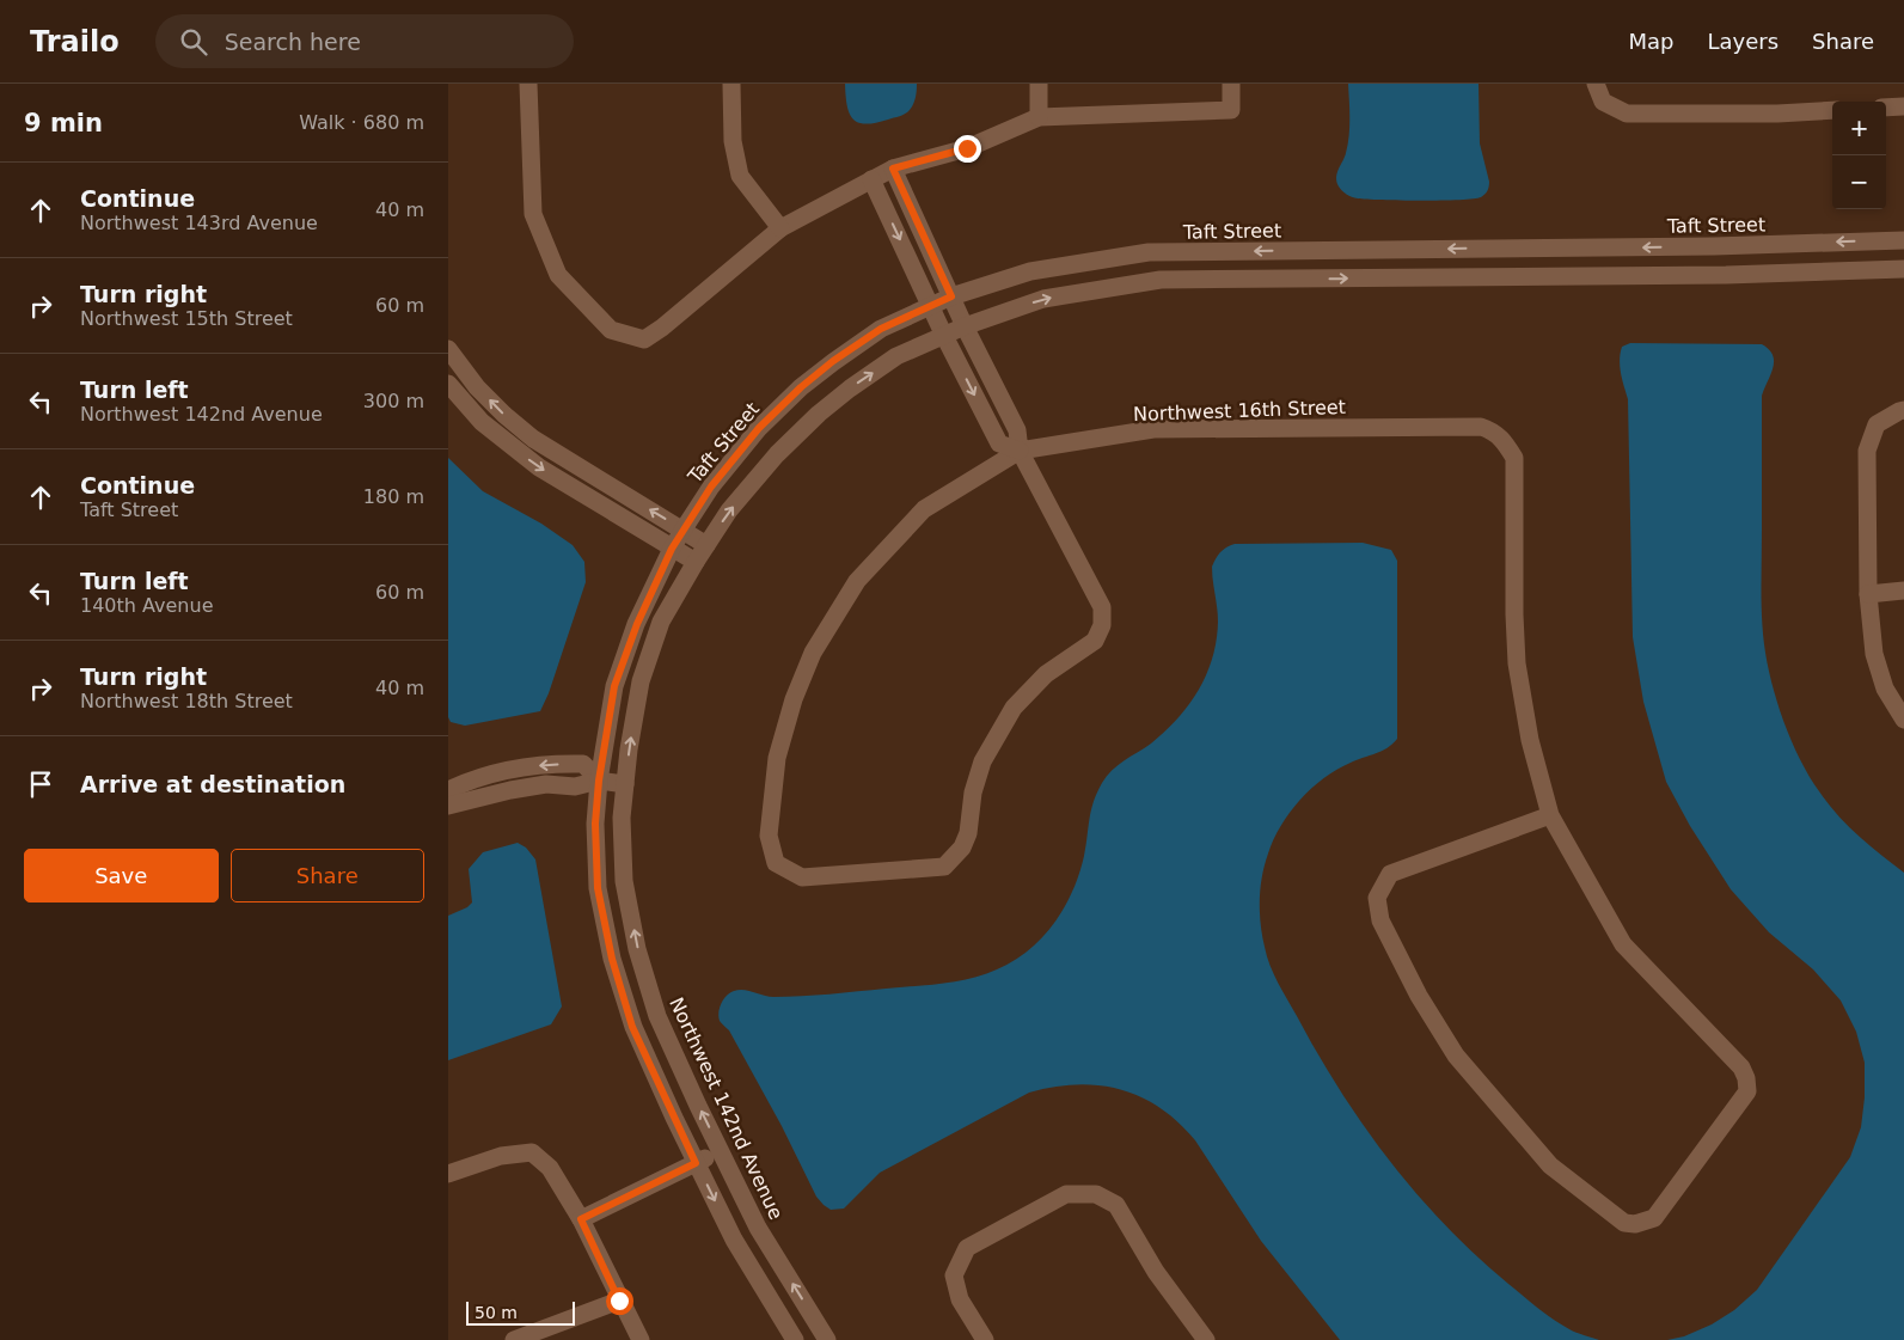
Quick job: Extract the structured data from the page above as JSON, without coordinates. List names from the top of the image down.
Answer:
{
  "streets": {
    "street": ["Taft Street", "Northwest 16th Street", "Northwest 142nd Avenue"]
  },
  "scale_bar": "50 m",
  "page": {
    "header": "Trailo",
    "search": "Search here",
    "nav": ["Map", "Layers", "Share"],
    "heading": ["9 min", "Walk · 680 m"],
    "map_buttons": ["+", "−"],
    "list": [
      ["Continue", "Northwest 143rd Avenue", "40 m"],
      ["Turn right", "Northwest 15th Street", "60 m"],
      ["Turn left", "Northwest 142nd Avenue", "300 m"],
      ["Continue", "Taft Street", "180 m"],
      ["Turn left", "140th Avenue", "60 m"],
      ["Turn right", "Northwest 18th Street", "40 m"],
      "Arrive at destination"
    ],
    "buttons": ["Save", "Share"],
    "scale": "50 m"
  }
}
